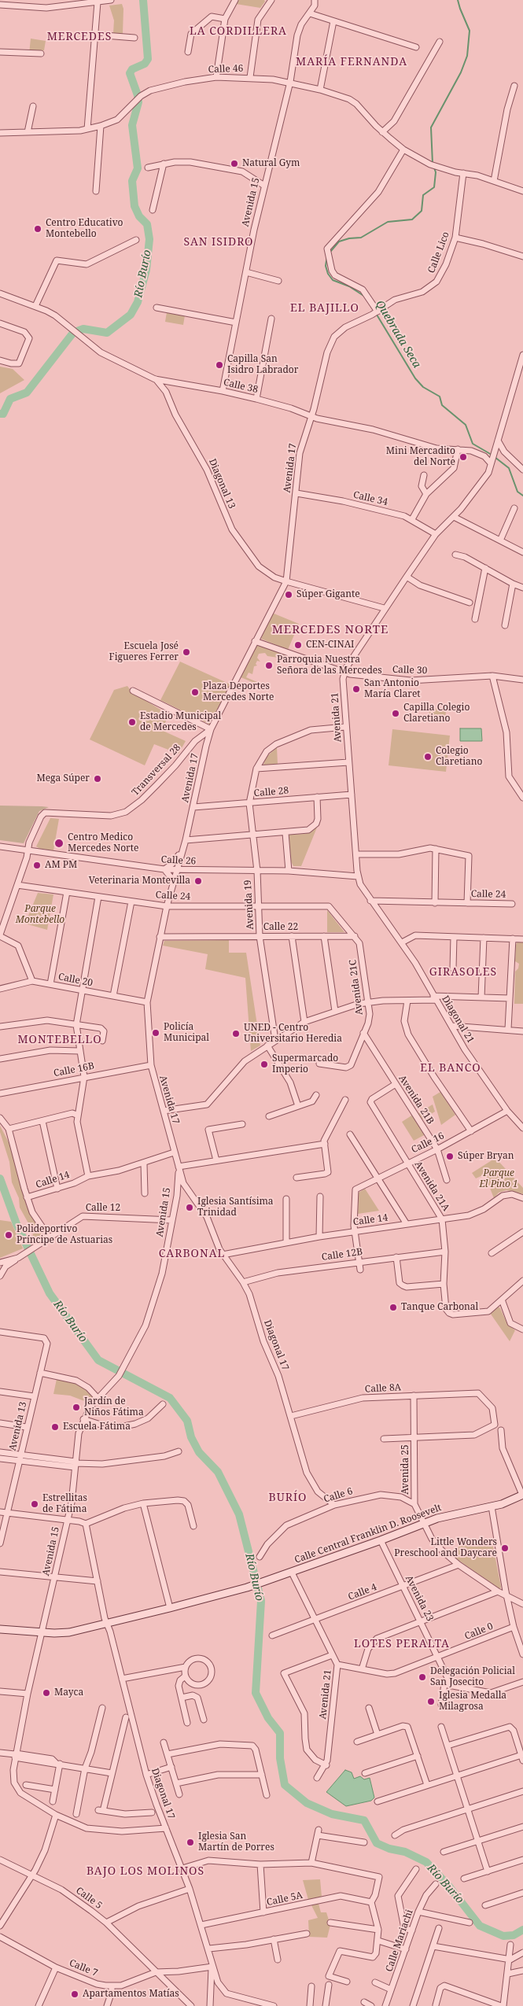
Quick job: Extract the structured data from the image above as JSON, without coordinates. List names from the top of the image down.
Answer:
{
  "streets": {
    "main road": ["Calle Central Franklin D. Roosevelt"],
    "street": [
      "Calle 46",
      "Avenida 15",
      "Calle Lico",
      "Calle 38",
      "Avenida 17",
      "Diagonal 13",
      "Calle 34",
      "Calle 30",
      "Avenida 21",
      "Transversal 28",
      "Calle 28",
      "Calle 26",
      "Calle 24",
      "Avenida 19",
      "Calle 22",
      "Calle 20",
      "Avenida 21C",
      "Diagonal 21",
      "Calle 16B",
      "Avenida 21B",
      "Calle 16",
      "Calle 14",
      "Avenida 21A",
      "Calle 12",
      "Calle 12B",
      "Diagonal 17",
      "Calle 8A",
      "Avenida 13",
      "Avenida 25",
      "Calle 6",
      "Calle 4",
      "Avenida 23",
      "Calle 0",
      "Calle 5",
      "Calle 5A",
      "Calle Mariachi",
      "Calle 7"
    ]
  },
  "crossings": [
    ["Calle 46", "Avenida 15"],
    ["Calle 46", "Calle Lico"],
    ["Avenida 15", "Calle 38"],
    ["Avenida 15", "Avenida 17"],
    ["Avenida 15", "Calle 12"],
    ["Avenida 15", "Diagonal 17"],
    ["Calle Lico", "Avenida 17"],
    ["Calle 38", "Avenida 17"],
    ["Calle 38", "Diagonal 13"],
    ["Calle 38", "Avenida 21"],
    ["Avenida 17", "Diagonal 13"],
    ["Avenida 17", "Calle 34"],
    ["Avenida 17", "Calle 30"],
    ["Avenida 17", "Transversal 28"],
    ["Avenida 17", "Calle 28"],
    ["Avenida 17", "Calle 26"],
    ["Avenida 17", "Calle 24"],
    ["Avenida 17", "Calle 22"],
    ["Avenida 17", "Calle 20"],
    ["Avenida 17", "Calle 16B"],
    ["Avenida 17", "Calle 14"],
    ["Avenida 17", "Diagonal 17"],
    ["Diagonal 13", "Avenida 21"],
    ["Calle 34", "Avenida 21"],
    ["Calle 30", "Avenida 21"],
    ["Avenida 21", "Calle 28"],
    ["Avenida 21", "Calle 26"],
    ["Avenida 21", "Avenida 19"],
    ["Avenida 21", "Diagonal 21"],
    ["Avenida 21", "Calle Central Franklin D. Roosevelt"],
    ["Avenida 21", "Calle 4"],
    ["Avenida 21", "Calle 0"],
    ["Transversal 28", "Calle 26"],
    ["Calle 28", "Avenida 19"],
    ["Calle 26", "Avenida 19"],
    ["Calle 26", "Diagonal 21"],
    ["Calle 24", "Avenida 19"],
    ["Calle 24", "Avenida 21C"],
    ["Calle 24", "Diagonal 21"],
    ["Avenida 19", "Calle 22"],
    ["Calle 22", "Avenida 21C"],
    ["Avenida 21C", "Avenida 21B"],
    ["Diagonal 21", "Calle 16"],
    ["Avenida 21B", "Calle 16"],
    ["Avenida 21B", "Avenida 21A"],
    ["Calle 16", "Calle 14"],
    ["Calle 16", "Avenida 21A"],
    ["Calle 14", "Avenida 21A"],
    ["Calle 14", "Diagonal 17"],
    ["Avenida 21A", "Calle 12B"],
    ["Calle 12B", "Diagonal 17"],
    ["Diagonal 17", "Calle 8A"],
    ["Diagonal 17", "Calle 6"],
    ["Diagonal 17", "Calle 5"],
    ["Diagonal 17", "Calle 5A"],
    ["Diagonal 17", "Calle 7"],
    ["Calle 8A", "Avenida 25"],
    ["Avenida 25", "Calle 6"],
    ["Avenida 25", "Calle Central Franklin D. Roosevelt"],
    ["Avenida 25", "Calle 4"],
    ["Calle Central Franklin D. Roosevelt", "Avenida 23"],
    ["Calle 4", "Avenida 23"],
    ["Avenida 23", "Calle 0"]
  ],
  "districts": [
    "LA CORDILLERA",
    "MERCEDES",
    "MARÍA FERNANDA",
    "SAN ISIDRO",
    "EL BAJILLO",
    "MERCEDES NORTE",
    "GIRASOLES",
    "MONTEBELLO",
    "EL BANCO",
    "CARBONAL",
    "BURÍO",
    "LOTES PERALTA",
    "BAJO LOS MOLINOS"
  ],
  "water": ["Río Burío", "Quebrada Seca"],
  "parks": ["Parque Montebello", "Parque El Pino 1"],
  "places": [
    "Natural Gym",
    "Centro Educativo Montebello",
    "Capilla San Isidro Labrador",
    "Mini Mercadito del Norte",
    "Súper Gigante",
    "CEN-CINAI",
    "Escuela José Figueres Ferrer",
    "Parroquia Nuestra Señora de las Mercedes",
    "San Antonio María Claret",
    "Plaza Deportes Mercedes Norte",
    "Capilla Colegio Claretiano",
    "Estadio Municipal de Mercedes",
    "Colegio Claretiano",
    "Mega Súper",
    "Centro Medico Mercedes Norte",
    "AM PM",
    "Veterinaria Montevilla",
    "Policía Municipal",
    "UNED - Centro Universitario Heredia",
    "Supermarcado Imperio",
    "Súper Bryan",
    "Iglesia Santísima Trinidad",
    "Polideportivo Príncipe de Astuarias",
    "Tanque Carbonal",
    "Jardín de Niños Fátima",
    "Escuela Fátima",
    "Estrellitas de Fátima",
    "Little Wonders Preschool and Daycare",
    "Delegación Policial San Josecito",
    "Mayca",
    "Iglesia Medalla Milagrosa",
    "Iglesia San Martín de Porres",
    "Apartamentos Matías"
  ]
}
